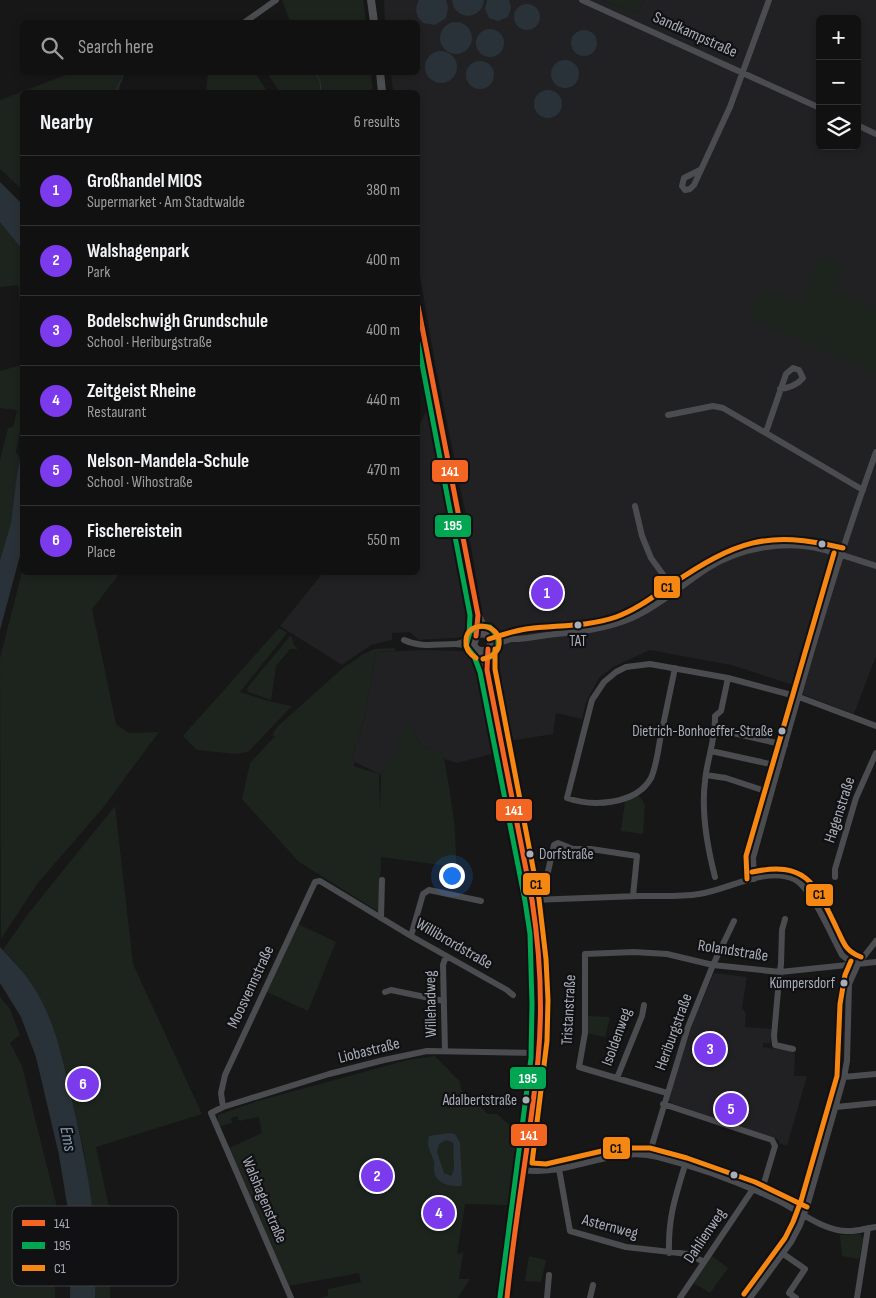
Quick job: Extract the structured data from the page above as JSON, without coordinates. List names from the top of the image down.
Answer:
{
  "streets": {
    "street": [
      "Sandkampstraße",
      "Hagenstraße",
      "Willibrordstraße",
      "Rolandstraße",
      "Moosvennstraße",
      "Willehadweg",
      "Tristanstraße",
      "Heriburgstraße",
      "Isoldenweg",
      "Liobastraße",
      "Walshagenstraße",
      "Asternweg",
      "Dahlienweg"
    ]
  },
  "crossings": [
    ["Willibrordstraße", "Moosvennstraße"],
    ["Willibrordstraße", "Willehadweg"],
    ["Rolandstraße", "Tristanstraße"],
    ["Rolandstraße", "Heriburgstraße"],
    ["Moosvennstraße", "Liobastraße"],
    ["Willehadweg", "Liobastraße"],
    ["Tristanstraße", "Isoldenweg"],
    ["Liobastraße", "Walshagenstraße"],
    ["Asternweg", "Dahlienweg"]
  ],
  "water": ["Ems"],
  "places": [
    "TAT",
    "Dietrich-Bonhoeffer-Straße",
    "Dorfstraße",
    "Kümpersdorf",
    "Adalbertstraße"
  ],
  "lines": ["transit line 141", "transit line 195", "transit line C1"],
  "legend": ["141", "195", "C1"],
  "page": {
    "map_buttons": ["+", "−"],
    "search": "Search here",
    "heading": ["Nearby", "6 results"],
    "list": [
      {
        "mark": "1",
        "name": "Großhandel MIOS",
        "note": "Supermarket · Am Stadtwalde",
        "value": "380 m"
      },
      {
        "mark": "2",
        "name": "Walshagenpark",
        "note": "Park",
        "value": "400 m"
      },
      {
        "mark": "3",
        "name": "Bodelschwigh Grundschule",
        "note": "School · Heriburgstraße",
        "value": "400 m"
      },
      {
        "mark": "4",
        "name": "Zeitgeist Rheine",
        "note": "Restaurant",
        "value": "440 m"
      },
      {
        "mark": "5",
        "name": "Nelson-Mandela-Schule",
        "note": "School · Wihostraße",
        "value": "470 m"
      },
      {
        "mark": "6",
        "name": "Fischereistein",
        "note": "Place",
        "value": "550 m"
      }
    ],
    "pins": [
      "1",
      "3",
      "6",
      "5",
      "2",
      "4"
    ]
  }
}
